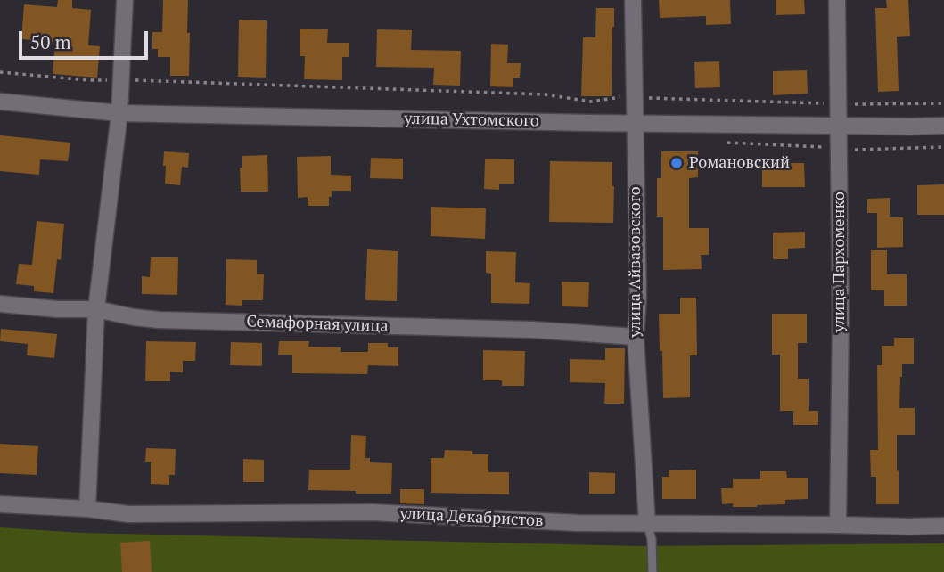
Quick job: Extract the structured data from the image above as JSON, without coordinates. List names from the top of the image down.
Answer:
{
  "streets": {
    "street": [
      "улица Ухтомского",
      "улица Айвазовского",
      "улица Пархоменко",
      "Семафорная улица",
      "улица Декабристов"
    ]
  },
  "crossings": [
    ["улица Ухтомского", "улица Айвазовского"],
    ["улица Ухтомского", "улица Пархоменко"],
    ["улица Айвазовского", "Семафорная улица"],
    ["улица Айвазовского", "улица Декабристов"],
    ["улица Пархоменко", "улица Декабристов"]
  ],
  "places": ["Романовский"],
  "scale_bar": "50 m"
}
